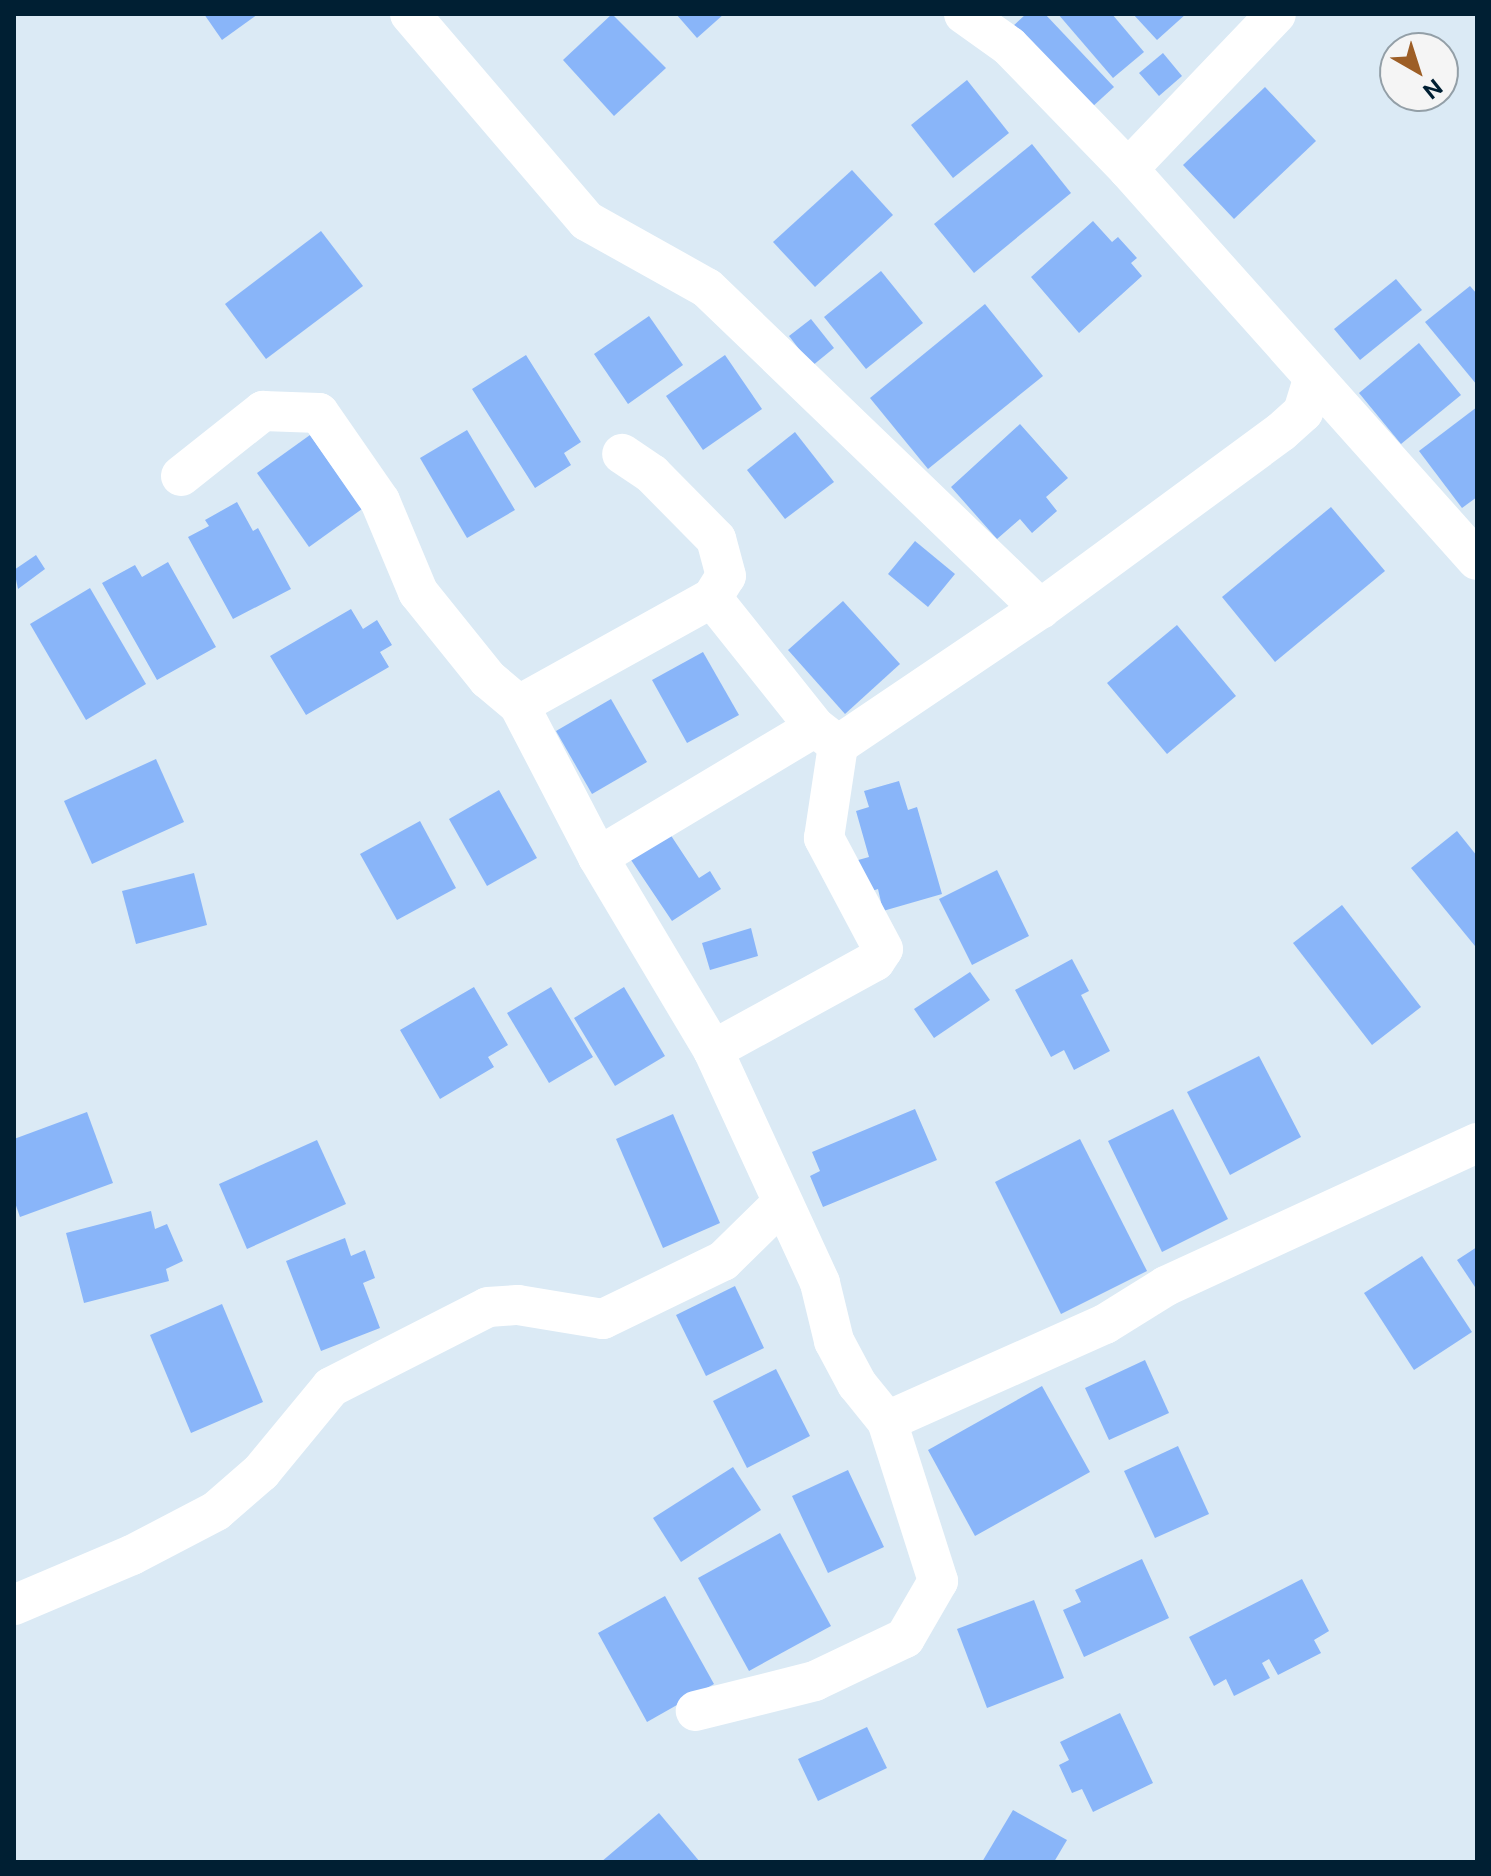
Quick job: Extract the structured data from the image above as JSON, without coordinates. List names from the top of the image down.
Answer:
{
  "north": "bottom right"
}
